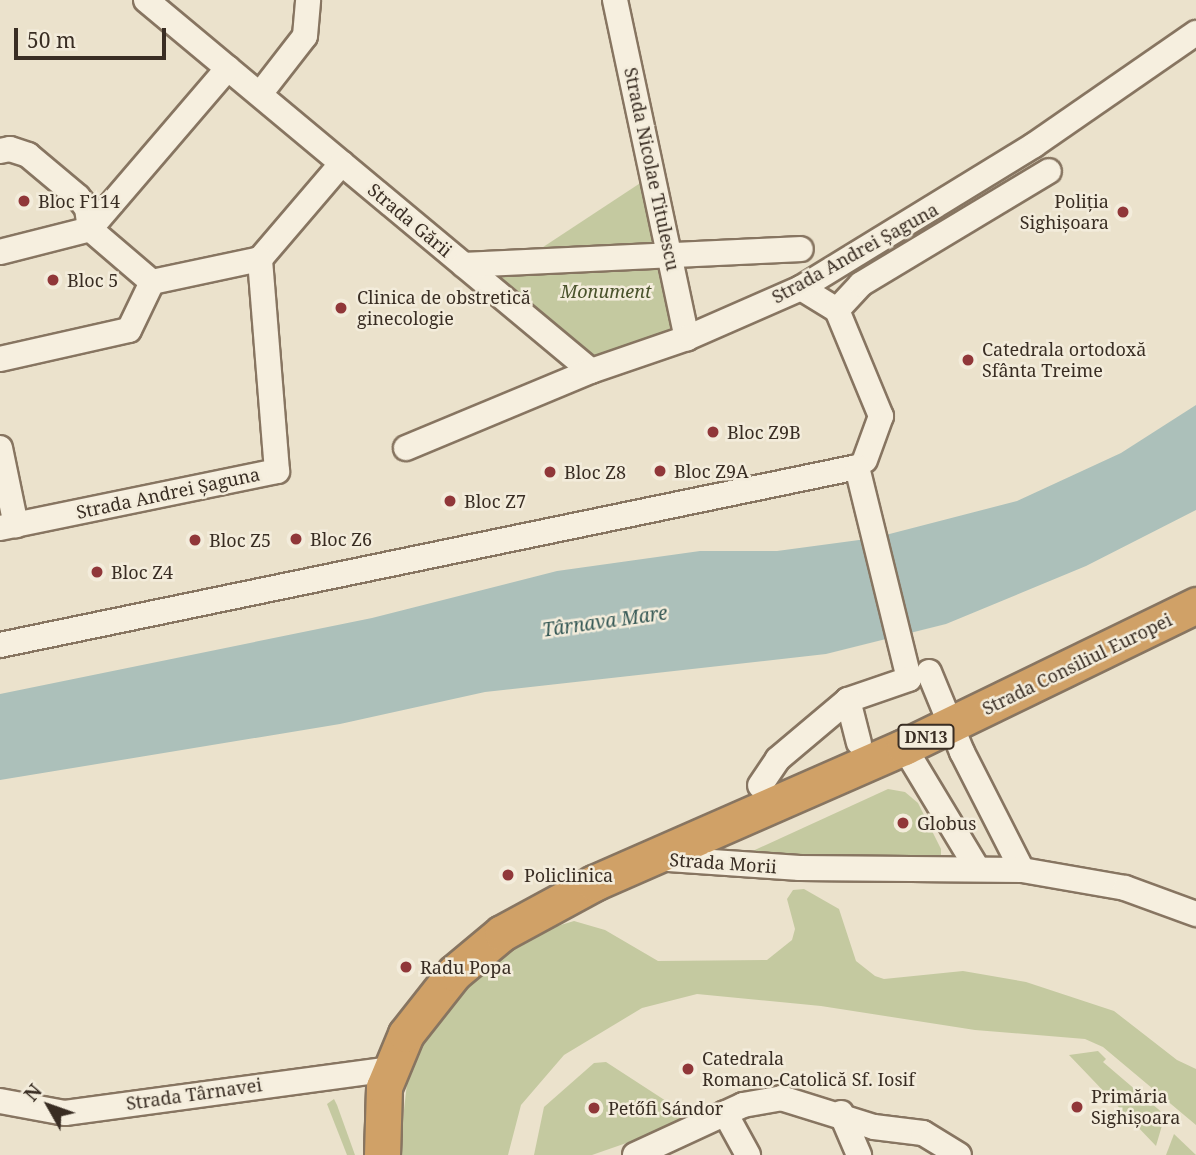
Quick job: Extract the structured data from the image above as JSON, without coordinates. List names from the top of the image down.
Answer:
{
  "streets": {
    "highway": ["Strada Consiliul Europei", "DN13", "Strada Morii"],
    "street": [
      "Strada Nicolae Titulescu",
      "Strada Gării",
      "Strada Andrei Șaguna",
      "Strada Târnavei"
    ]
  },
  "crossings": [
    ["Strada Nicolae Titulescu", "Strada Andrei Șaguna"],
    ["Strada Gării", "Strada Andrei Șaguna"],
    ["Strada Consiliul Europei", "Strada Morii"],
    ["Strada Morii", "Strada Târnavei"]
  ],
  "water": ["Târnava Mare"],
  "parks": ["Monument"],
  "places": [
    "Bloc F114",
    "Poliția Sighișoara",
    "Bloc 5",
    "Clinica de obstretică ginecologie",
    "Catedrala ortodoxă Sfânta Treime",
    "Bloc Z9B",
    "Bloc Z9A",
    "Bloc Z8",
    "Bloc Z7",
    "Bloc Z6",
    "Bloc Z5",
    "Bloc Z4",
    "Globus",
    "Policlinica",
    "Radu Popa",
    "Catedrala Romano-Catolică Sf. Iosif",
    "Primăria Sighișoara",
    "Petőfi Sándor"
  ],
  "scale_bar": "50 m",
  "north": "top left"
}
